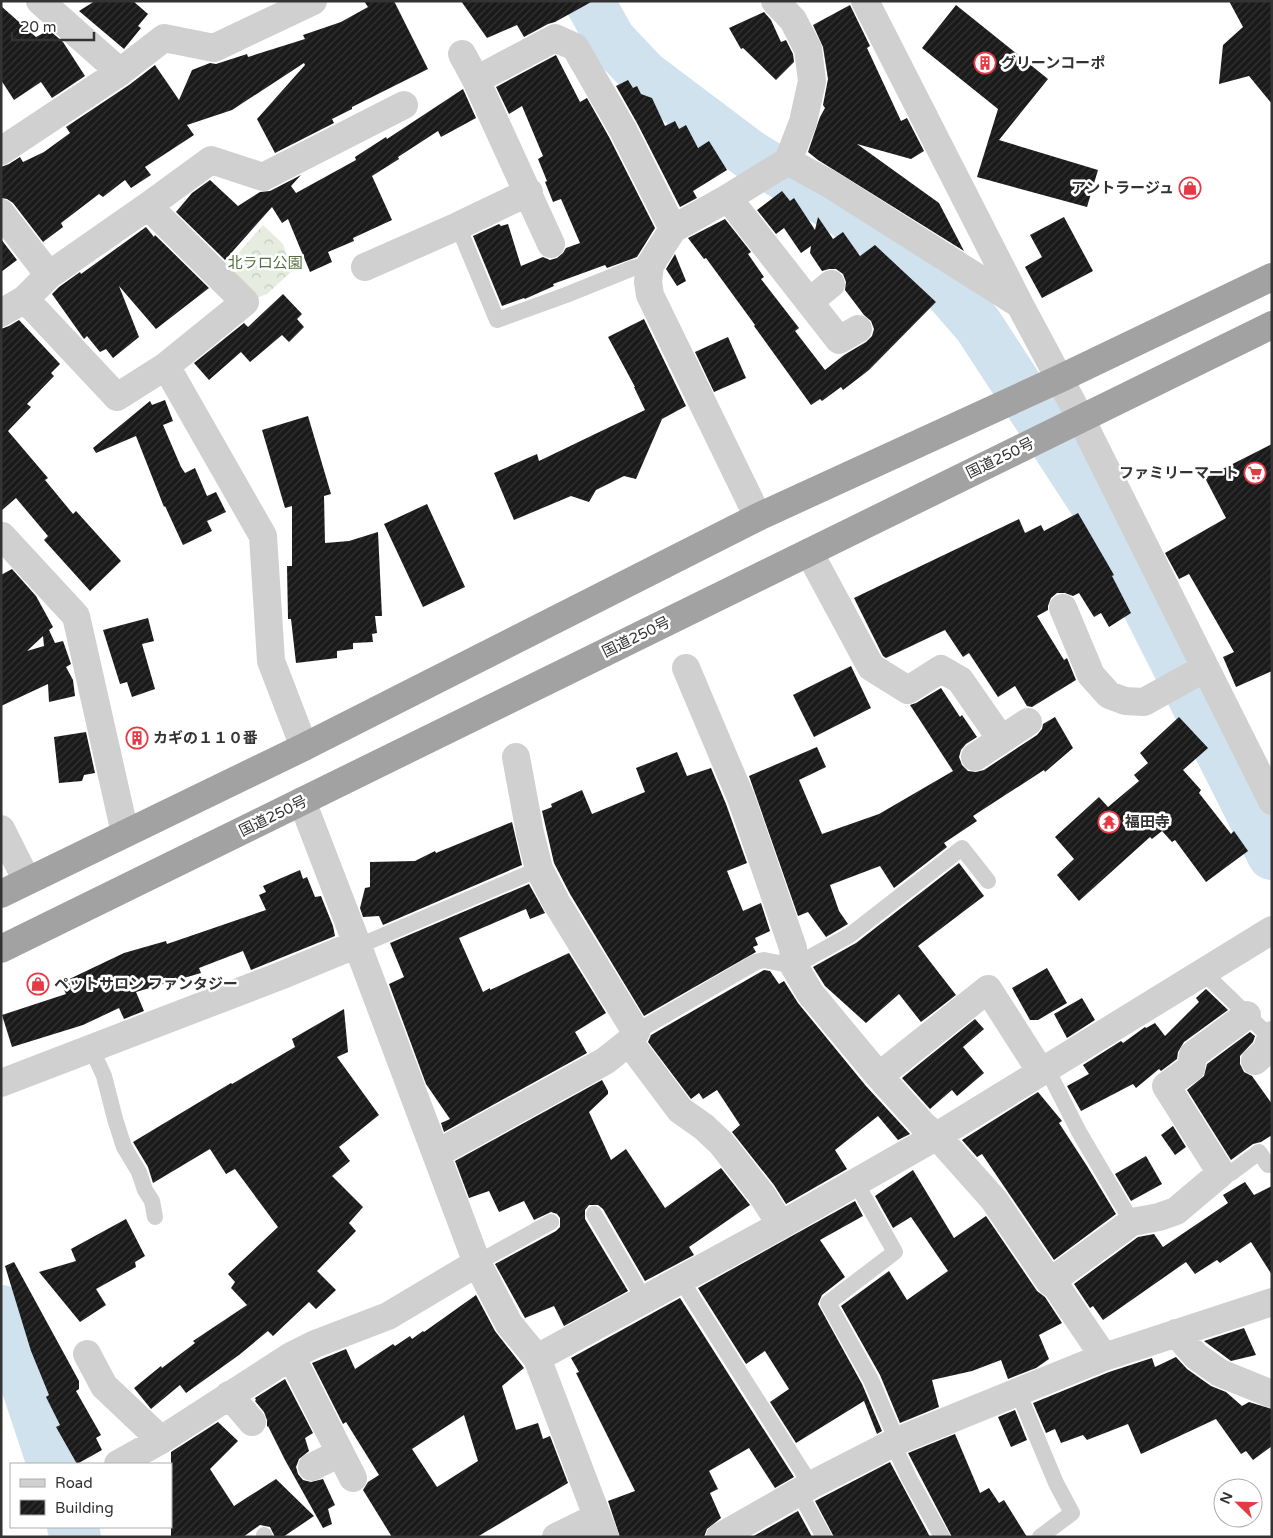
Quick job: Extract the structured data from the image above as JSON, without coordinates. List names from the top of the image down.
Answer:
{
  "streets": {
    "highway": ["国道250号"]
  },
  "parks": ["北ラロ公園"],
  "places": {
    "building": ["グリーンコーポ", "カギの１１０番"],
    "shop": ["アントラージュ", "ペットサロン ファンタジー"],
    "supermarket": ["ファミリーマート"],
    "temple": ["福田寺"]
  },
  "legend": ["Road", "Building"],
  "scale_bar": "20 m",
  "north": "top left"
}
